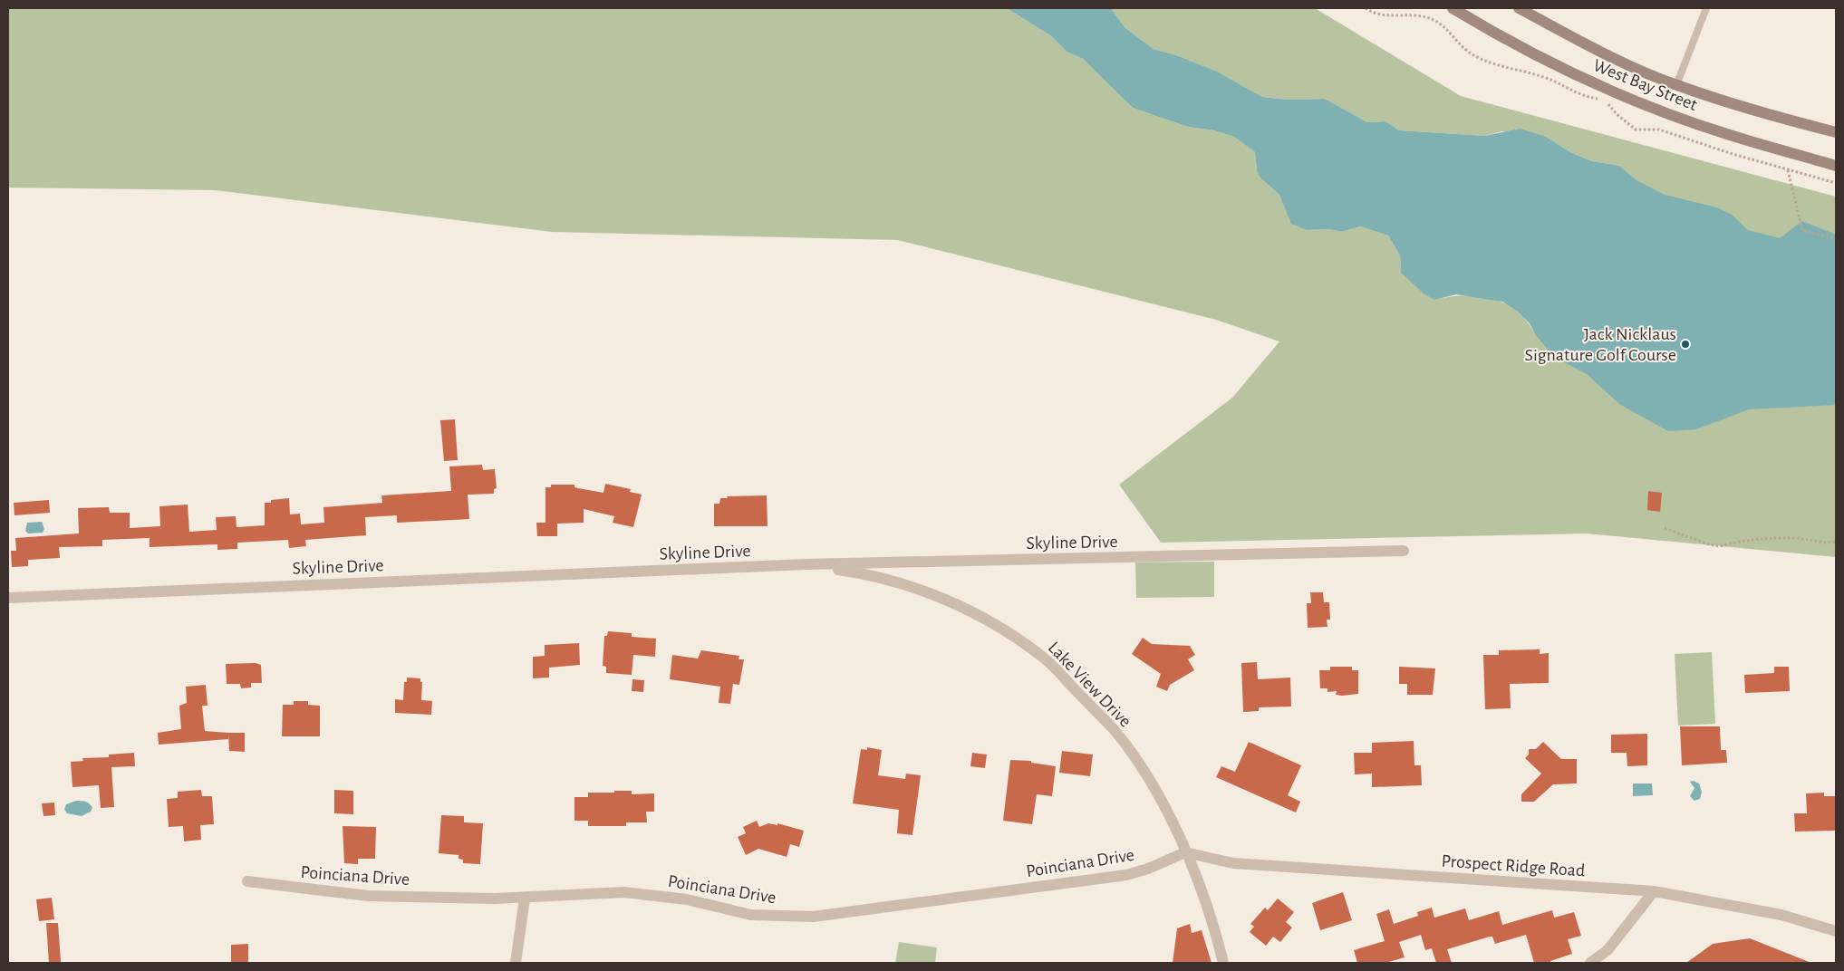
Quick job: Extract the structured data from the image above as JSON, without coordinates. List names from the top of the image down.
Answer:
{
  "streets": {
    "main road": ["West Bay Street"],
    "street": [
      "Skyline Drive",
      "Lake View Drive",
      "Poinciana Drive",
      "Prospect Ridge Road"
    ]
  },
  "crossings": [
    ["Skyline Drive", "Lake View Drive"],
    ["Lake View Drive", "Poinciana Drive"],
    ["Lake View Drive", "Prospect Ridge Road"],
    ["Poinciana Drive", "Prospect Ridge Road"]
  ],
  "places": ["Jack Nicklaus Signature Golf Course"]
}
